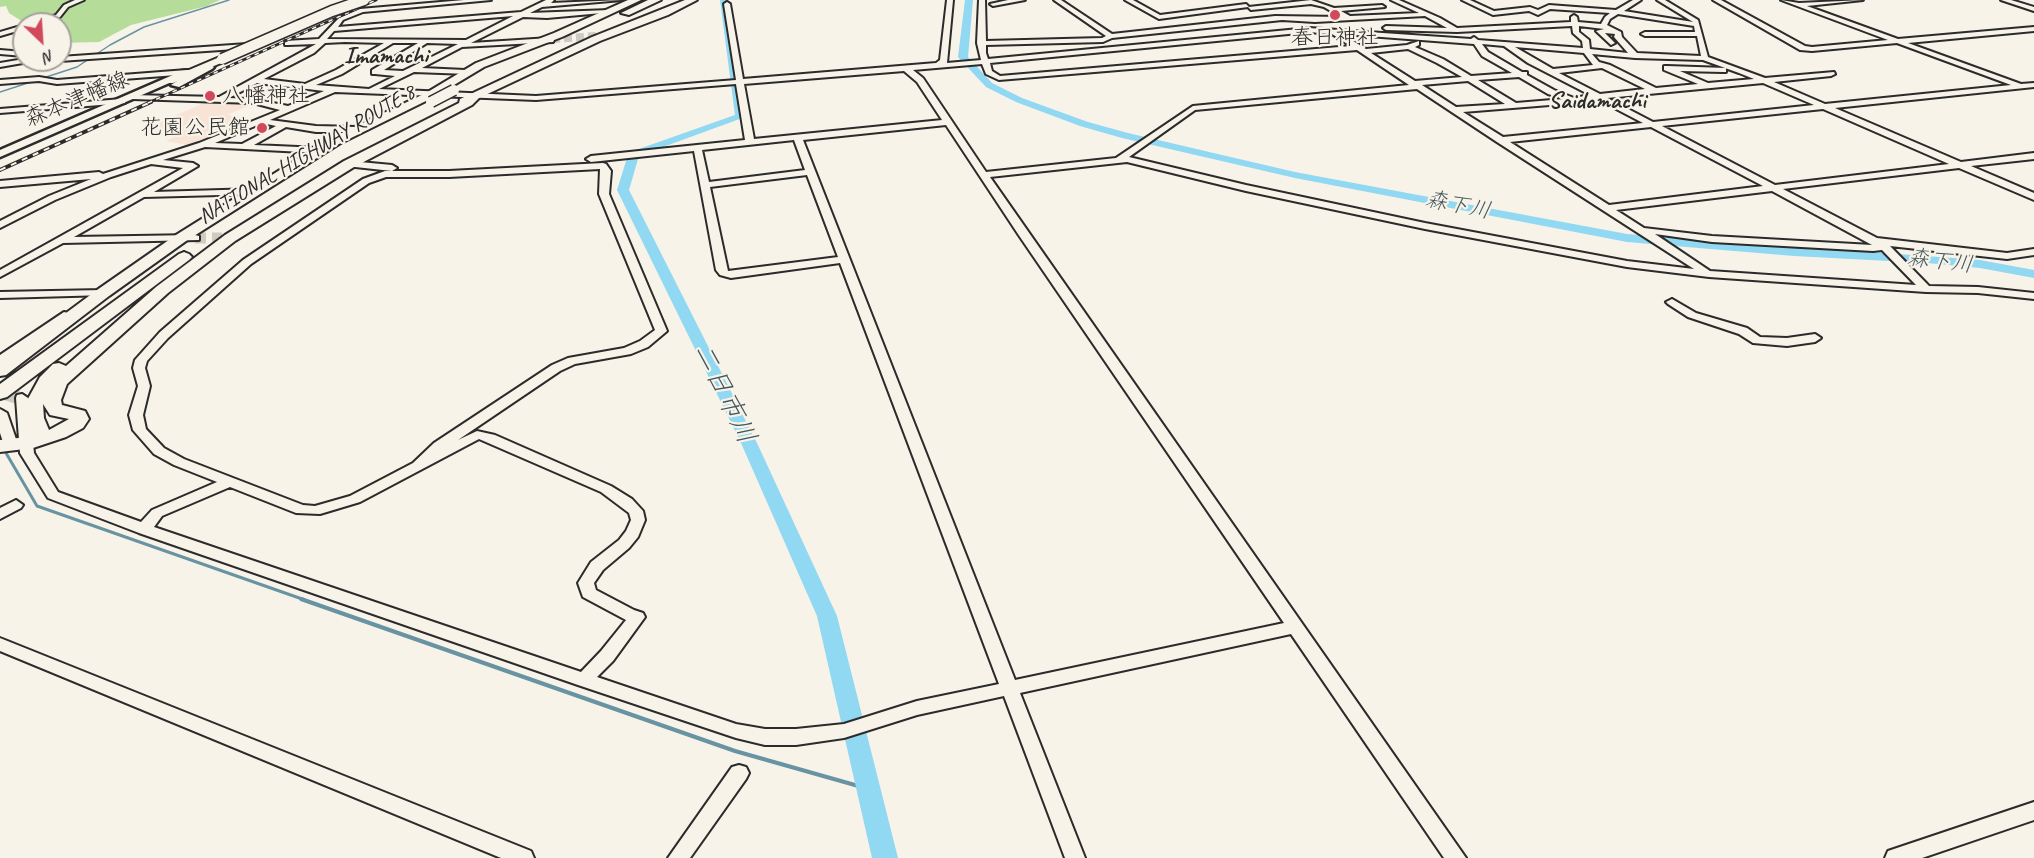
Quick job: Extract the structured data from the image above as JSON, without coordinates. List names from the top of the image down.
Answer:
{
  "streets": {
    "highway": ["NATIONAL HIGHWAY ROUTE 8"],
    "main road": ["森本津幡線"]
  },
  "districts": ["Imamachi", "Saidamachi"],
  "water": ["森下川", "二日市川"],
  "places": ["春日神社", "八幡神社", "花園公民館"],
  "north": "bottom right"
}
